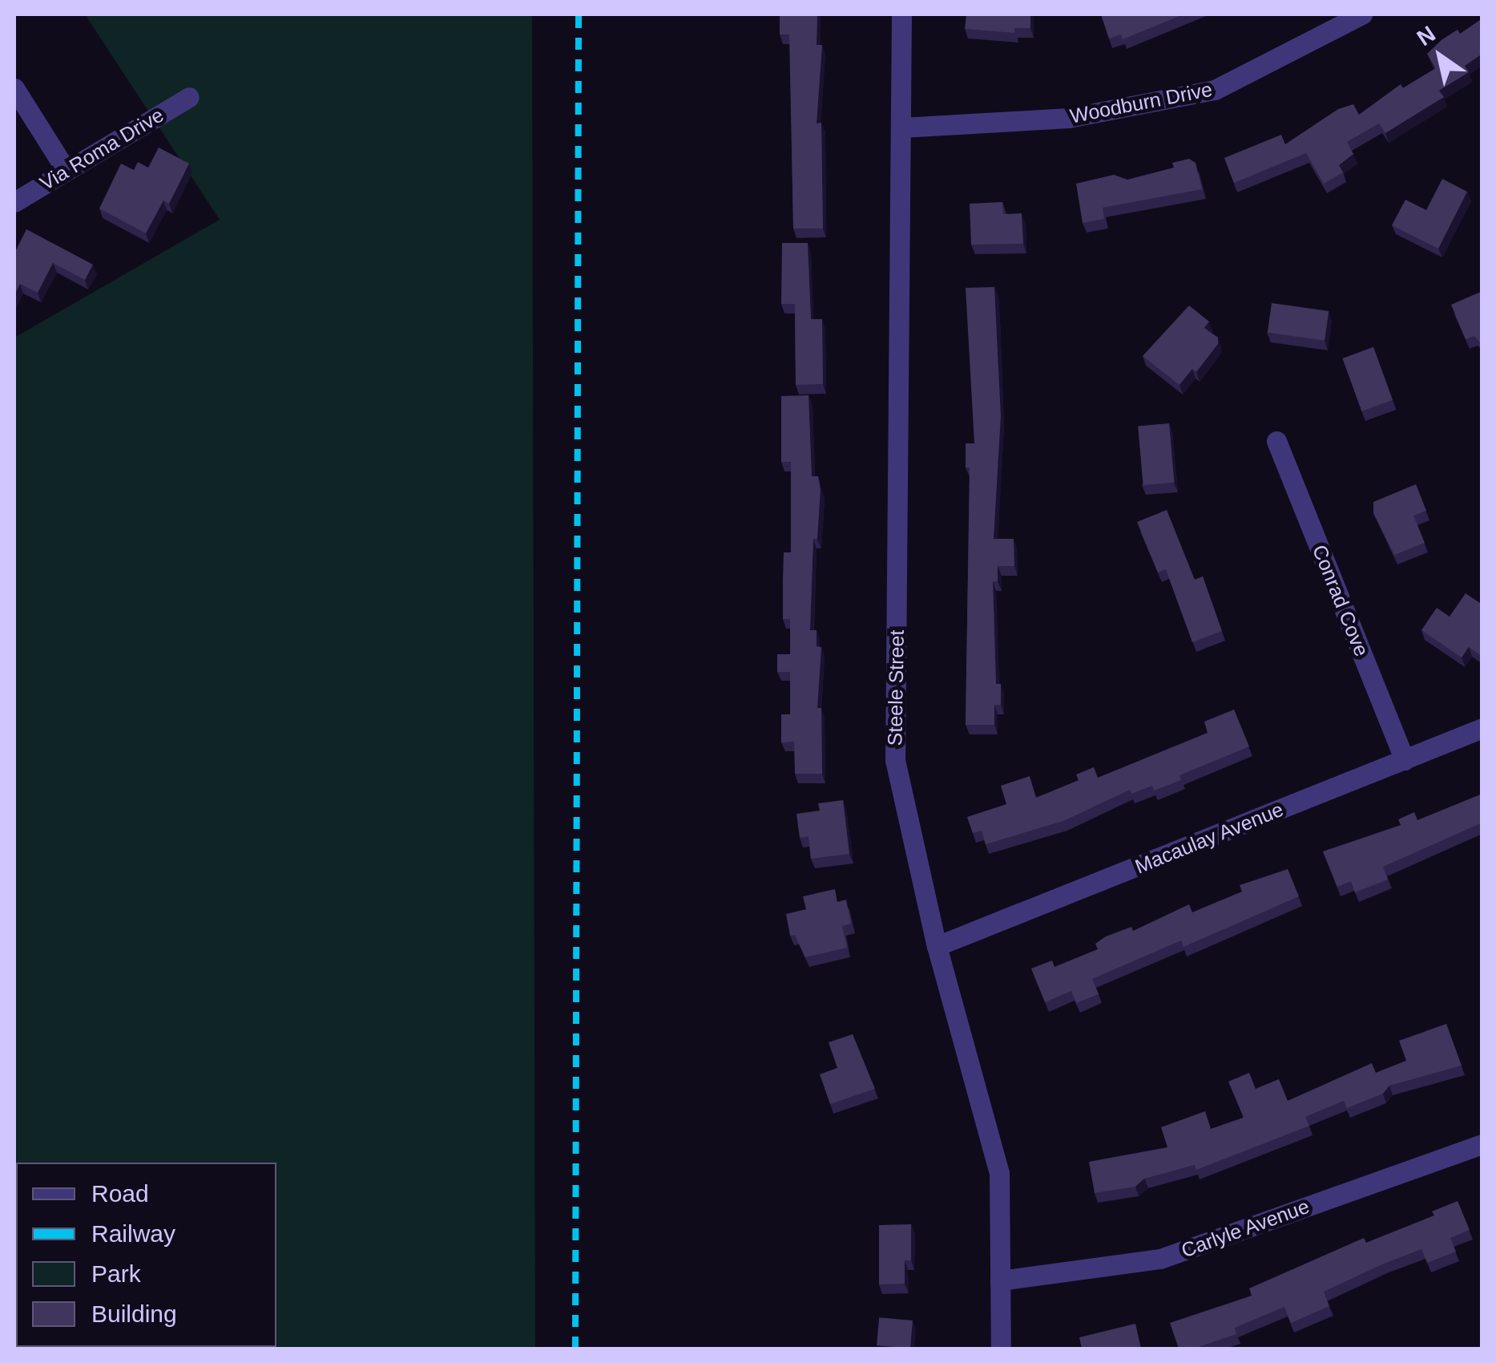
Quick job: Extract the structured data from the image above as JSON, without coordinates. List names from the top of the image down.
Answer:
{
  "streets": {
    "street": [
      "Woodburn Drive",
      "Via Roma Drive",
      "Conrad Cove",
      "Steele Street",
      "Macaulay Avenue",
      "Carlyle Avenue"
    ]
  },
  "crossings": [
    ["Woodburn Drive", "Steele Street"],
    ["Conrad Cove", "Macaulay Avenue"],
    ["Steele Street", "Macaulay Avenue"],
    ["Steele Street", "Carlyle Avenue"]
  ],
  "legend": [
    "Road",
    "Railway",
    "Park",
    "Building"
  ],
  "north": "top left"
}
